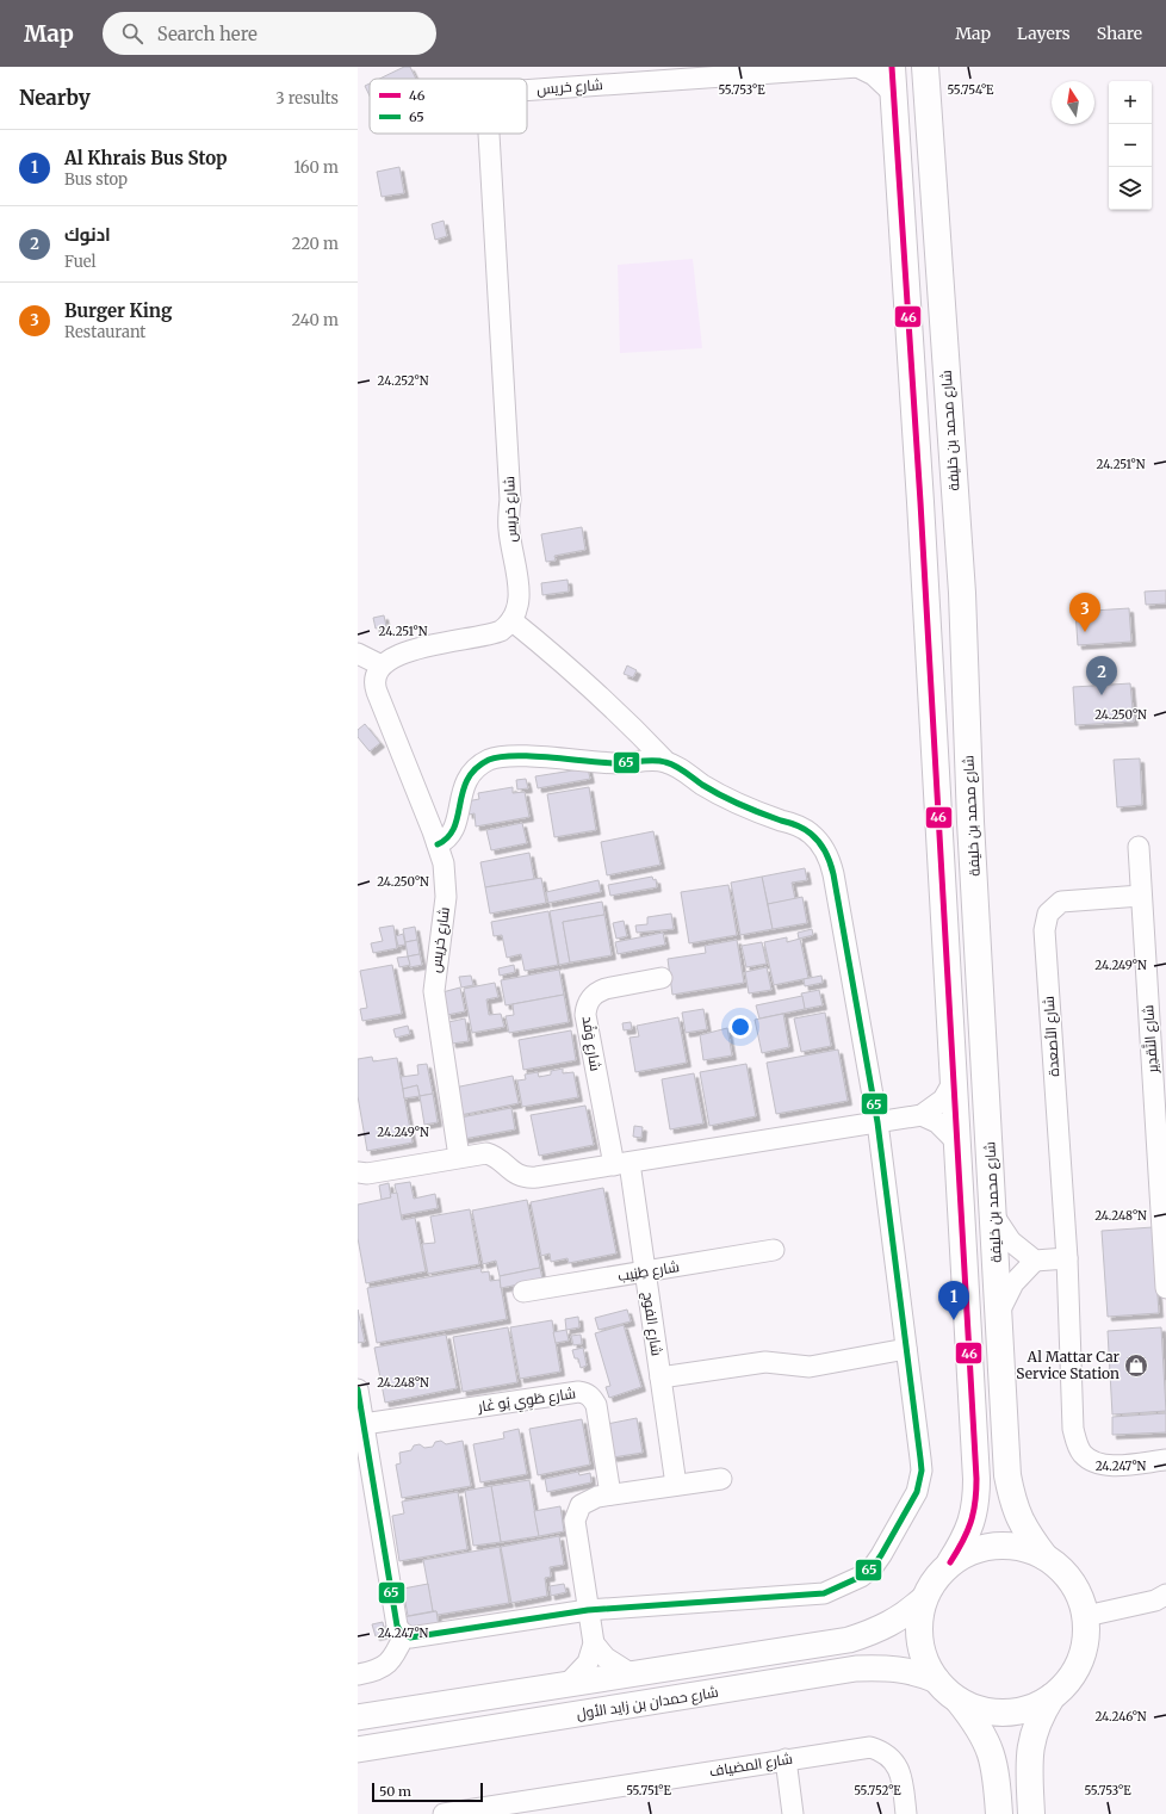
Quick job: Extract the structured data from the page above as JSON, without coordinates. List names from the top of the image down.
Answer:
{
  "streets": {
    "highway": ["شارع محمد بن خليفة"],
    "main road": ["شارع حمدان بن زايد الأول"],
    "street": [
      "شارع خريس",
      "شارع الأصعدة",
      "شارع التَّقدِير",
      "شارع وَفْد",
      "شارع طِنِيب",
      "شارع الفوج",
      "شارع طَوِي بُو غَار",
      "شارع المضياف"
    ]
  },
  "crossings": [
    ["شارع محمد بن خليفة", "شارع حمدان بن زايد الأول"],
    ["شارع الأصعدة", "شارع التَّقدِير"],
    ["شارع وَفْد", "شارع الفوج"],
    ["شارع طِنِيب", "شارع الفوج"]
  ],
  "places": {
    "shop": ["Al Mattar Car Service Station"]
  },
  "lines": ["transit line 46", "transit line 65"],
  "legend": ["46", "65"],
  "scale_bar": "50 m",
  "north": "top",
  "page": {
    "header": "Map",
    "search": "Search here",
    "nav": ["Map", "Layers", "Share"],
    "heading": ["Nearby", "3 results"],
    "map_buttons": ["+", "−"],
    "list": [
      {
        "mark": "1",
        "name": "Al Khrais Bus Stop",
        "note": "Bus stop",
        "value": "160 m"
      },
      {
        "mark": "2",
        "name": "ادنوك",
        "note": "Fuel",
        "value": "220 m"
      },
      {
        "mark": "3",
        "name": "Burger King",
        "note": "Restaurant",
        "value": "240 m"
      }
    ],
    "pins": ["3", "2", "1"],
    "scale": "50 m"
  },
  "coordinates": [
    "55.753°E",
    "55.754°E",
    "24.252°N",
    "24.251°N",
    "24.250°N",
    "24.249°N",
    "24.248°N",
    "24.247°N",
    "24.246°N",
    "55.751°E",
    "55.752°E"
  ]
}
